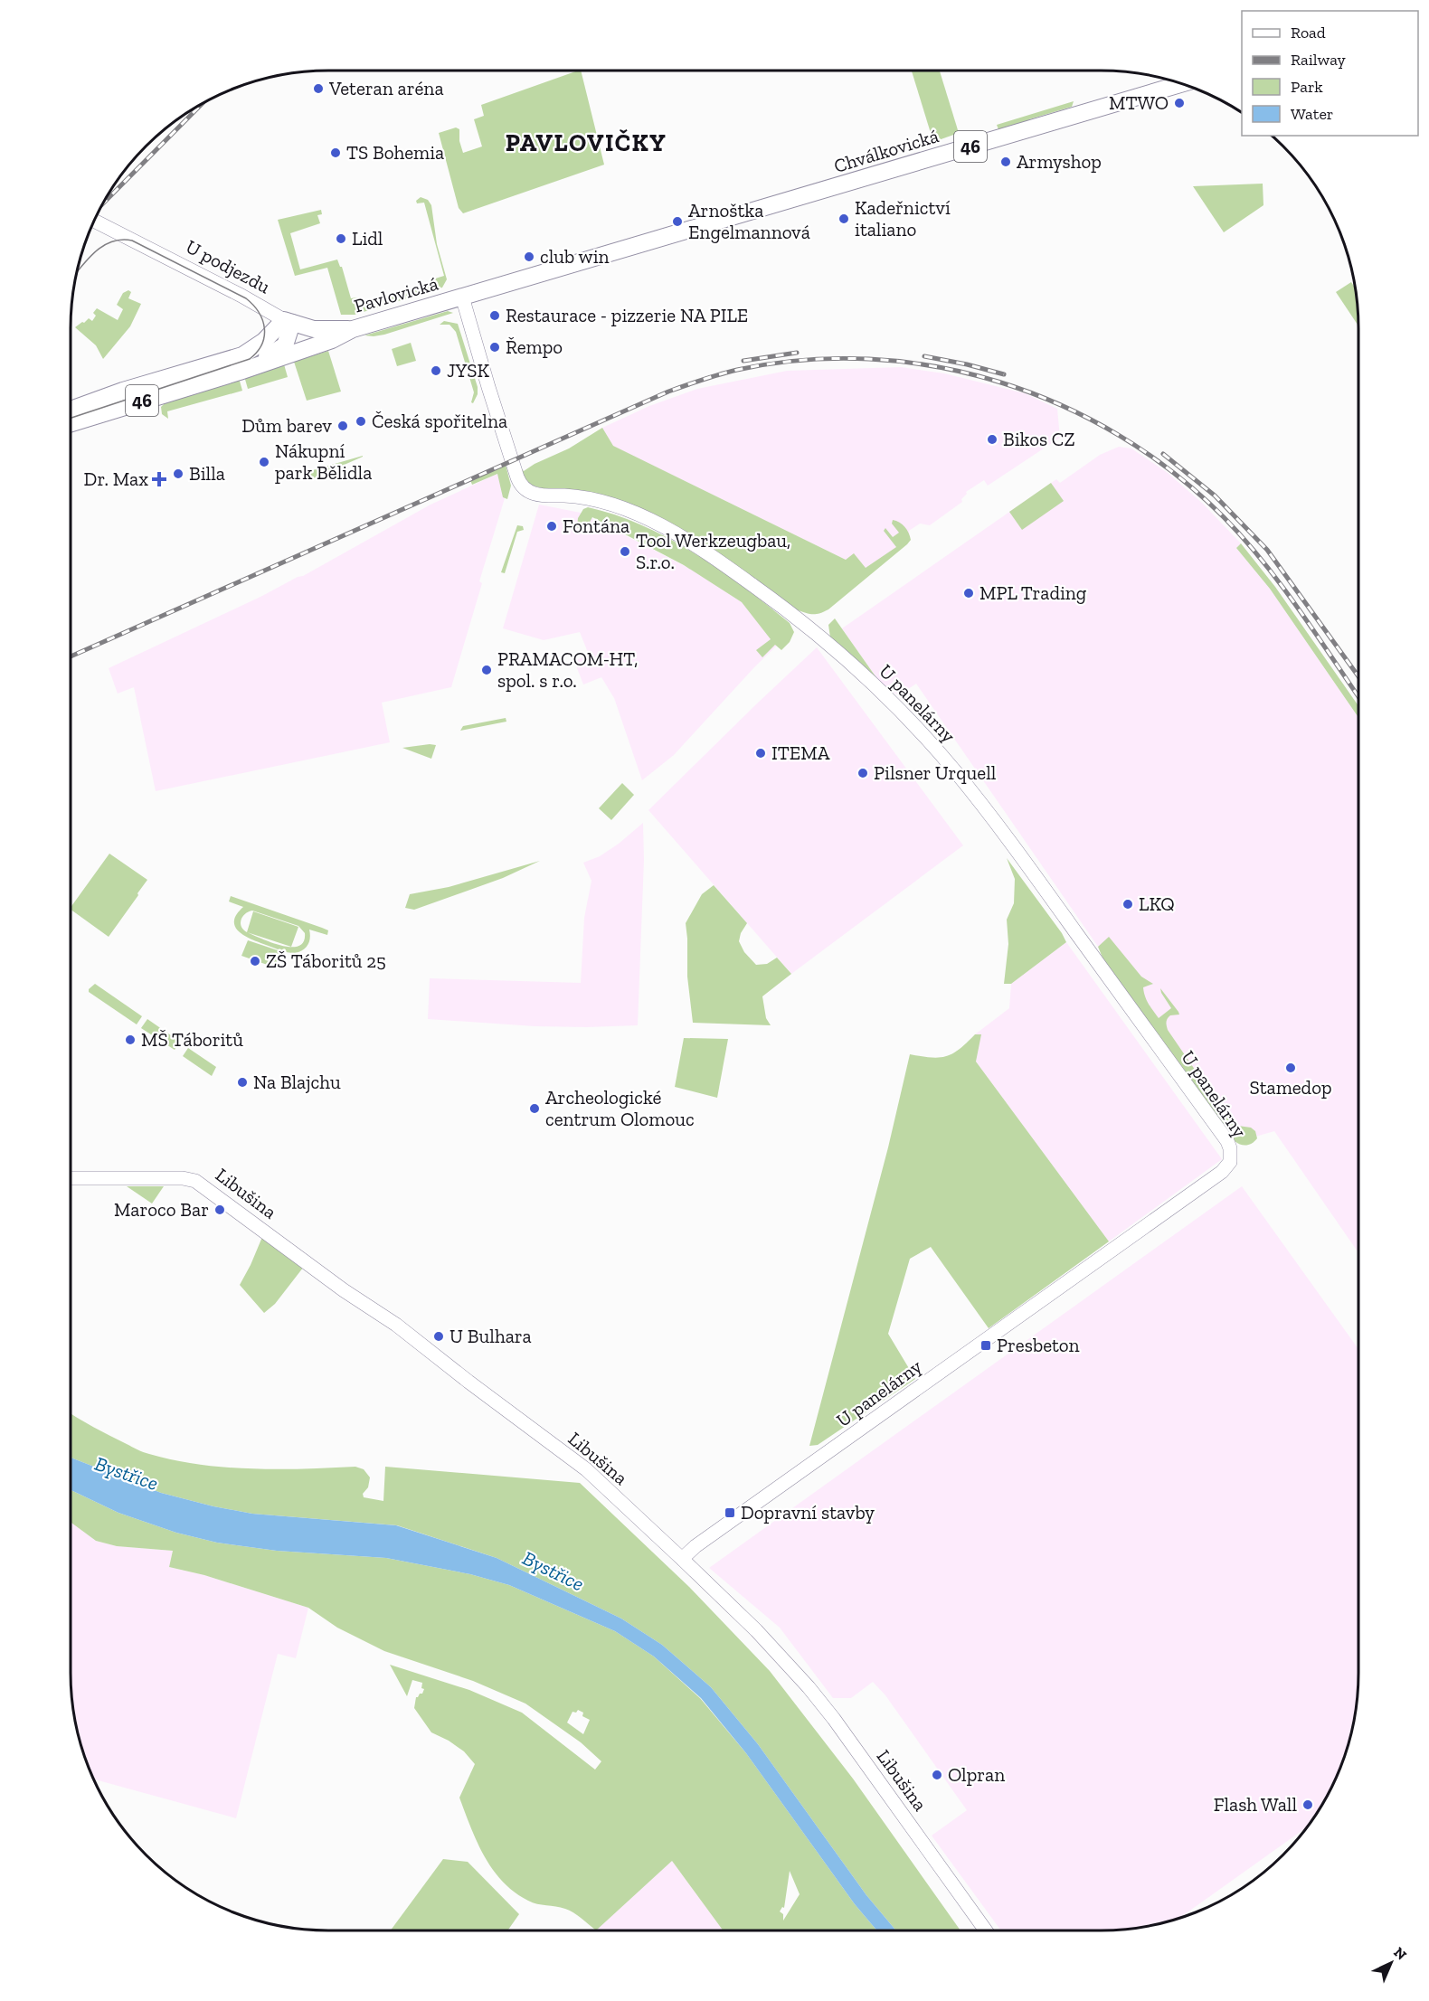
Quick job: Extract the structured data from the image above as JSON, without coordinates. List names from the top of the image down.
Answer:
{
  "streets": {
    "main road": [
      "46",
      "Chválkovická",
      "U podjezdu",
      "Pavlovická"
    ],
    "street": ["U panelárny", "Libušina"]
  },
  "crossings": [
    ["Chválkovická", "Pavlovická"],
    ["U podjezdu", "Pavlovická"],
    ["Pavlovická", "U panelárny"],
    ["U panelárny", "Libušina"]
  ],
  "districts": ["PAVLOVIČKY"],
  "water": ["Bystřice"],
  "places": {
    "other": [
      "Veteran aréna",
      "MTWO",
      "TS Bohemia",
      "Armyshop",
      "Kadeřnictví italiano",
      "Arnoštka Engelmannová",
      "Lidl",
      "club win",
      "Restaurace - pizzerie NA PILE",
      "Řempo",
      "JYSK",
      "Česká spořitelna",
      "Dům barev",
      "Bikos CZ",
      "Nákupní park Bělidla",
      "Billa",
      "Fontána",
      "Tool Werkzeugbau, S.r.o.",
      "MPL Trading",
      "PRAMACOM-HT, spol. s r.o.",
      "ITEMA",
      "Pilsner Urquell",
      "LKQ",
      "ZŠ Táboritů 25",
      "MŠ Táboritů",
      "Stamedop",
      "Na Blajchu",
      "Archeologické centrum Olomouc",
      "Maroco Bar",
      "U Bulhara",
      "Olpran",
      "Flash Wall"
    ],
    "health": ["Dr. Max"],
    "transit": ["Presbeton", "Dopravní stavby"]
  },
  "legend": [
    "Road",
    "Railway",
    "Park",
    "Water"
  ],
  "north": "top right"
}
